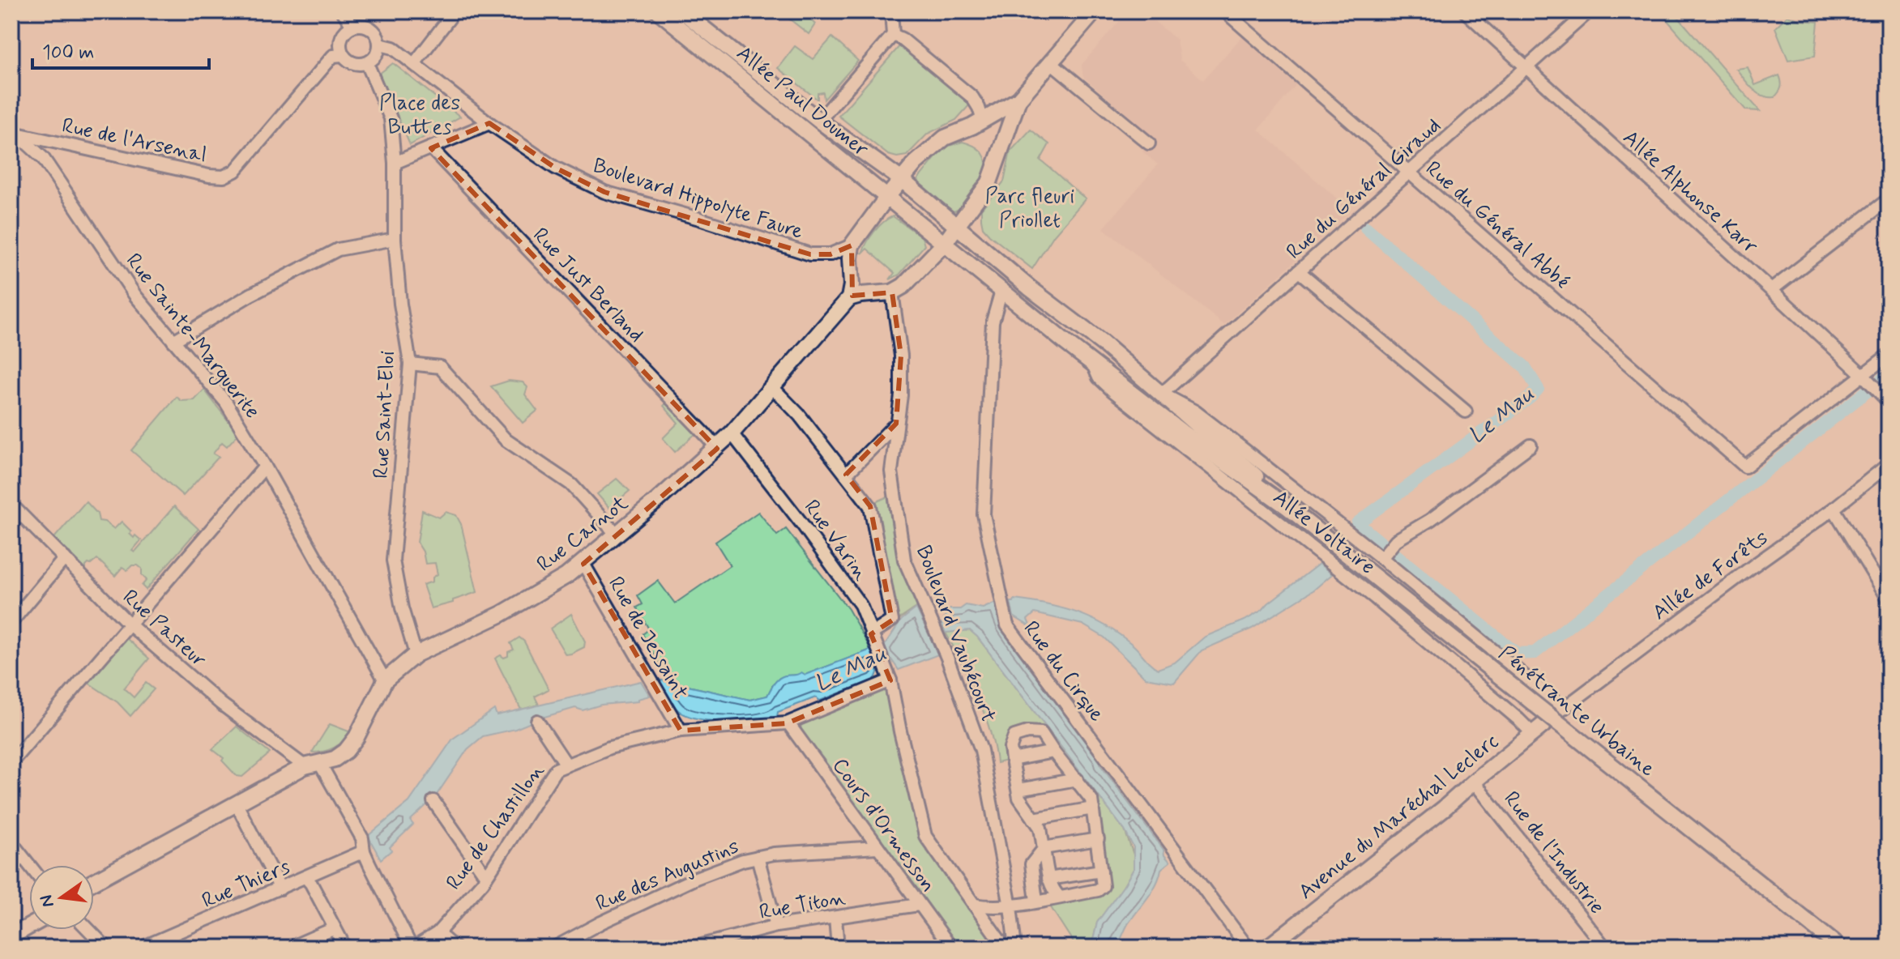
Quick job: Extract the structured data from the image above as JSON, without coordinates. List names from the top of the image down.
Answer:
{
  "streets": {
    "main road": [
      "Allée Paul Doumer",
      "Allée Voltaire",
      "Rue Carnot",
      "Pénétrante Urbaine",
      "Avenue du Maréchal Leclerc"
    ],
    "street": [
      "Rue de l'Arsenal",
      "Rue du Général Giraud",
      "Allée Alphonse Karr",
      "Boulevard Hippolyte Faure",
      "Rue du Général Abbé",
      "Rue Just Berland",
      "Rue Sainte-Marguerite",
      "Rue Saint-Eloi",
      "Rue Varin",
      "Allée de Forêts",
      "Rue Pasteur",
      "Boulevard Vaubécourt",
      "Rue de Jessaint",
      "Rue du Cirque",
      "Cours d'Ormesson",
      "Rue de Chastillon",
      "Rue de l'Industrie",
      "Rue des Augustins",
      "Rue Thiers",
      "Rue Titon"
    ]
  },
  "crossings": [
    ["Allée Paul Doumer", "Allée Voltaire"],
    ["Rue de l'Arsenal", "Boulevard Hippolyte Faure"],
    ["Rue de l'Arsenal", "Rue Sainte-Marguerite"],
    ["Rue de l'Arsenal", "Rue Saint-Eloi"],
    ["Rue du Général Giraud", "Allée Alphonse Karr"],
    ["Rue du Général Giraud", "Rue du Général Abbé"],
    ["Rue du Général Giraud", "Allée Voltaire"],
    ["Allée Alphonse Karr", "Rue du Général Abbé"],
    ["Boulevard Hippolyte Faure", "Rue Saint-Eloi"],
    ["Rue Just Berland", "Rue Carnot"],
    ["Rue Sainte-Marguerite", "Rue Carnot"],
    ["Rue Saint-Eloi", "Rue Carnot"],
    ["Allée Voltaire", "Allée de Forêts"],
    ["Allée Voltaire", "Rue du Cirque"],
    ["Allée Voltaire", "Pénétrante Urbaine"],
    ["Allée Voltaire", "Avenue du Maréchal Leclerc"],
    ["Rue Carnot", "Rue Varin"],
    ["Rue Carnot", "Rue Pasteur"],
    ["Rue Carnot", "Rue de Jessaint"],
    ["Rue Varin", "Rue de Chastillon"],
    ["Allée de Forêts", "Avenue du Maréchal Leclerc"],
    ["Rue de Jessaint", "Rue de Chastillon"],
    ["Avenue du Maréchal Leclerc", "Rue de l'Industrie"],
    ["Cours d'Ormesson", "Rue de Chastillon"],
    ["Cours d'Ormesson", "Rue des Augustins"],
    ["Cours d'Ormesson", "Rue Titon"]
  ],
  "water": ["Le Mau"],
  "parks": ["Place des Buttes", "Parc fleuri Priollet"],
  "scale_bar": "100 m",
  "north": "left"
}
